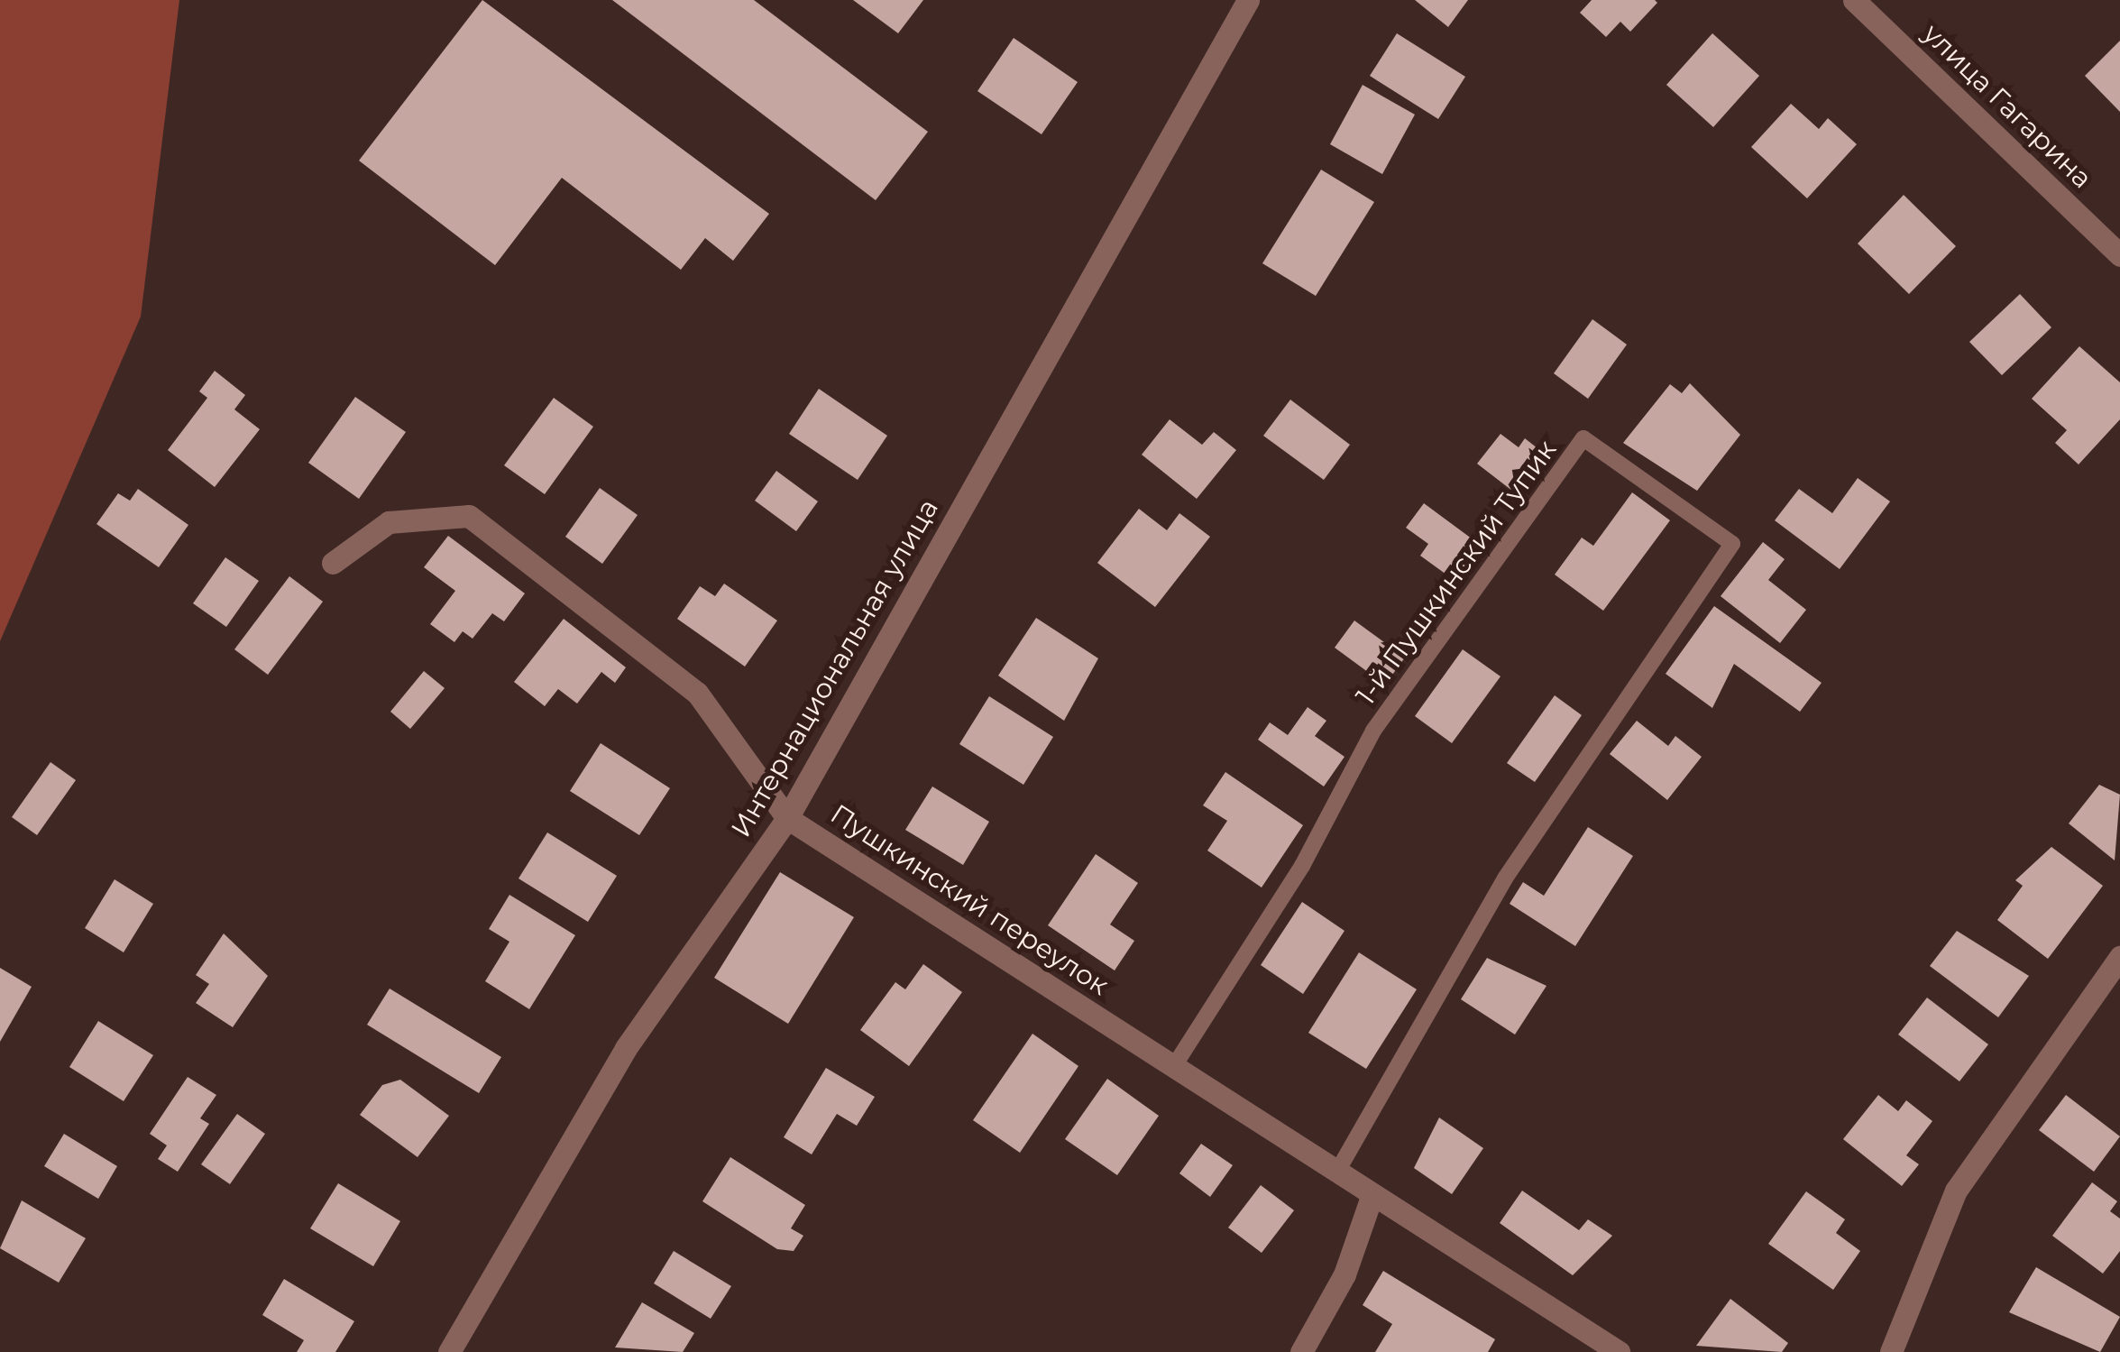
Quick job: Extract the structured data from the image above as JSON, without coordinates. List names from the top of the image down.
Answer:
{
  "streets": {
    "street": ["улица Гагарина", "Интернациональная улица", "Пушкинский переулок"],
    "lane": ["1-й Пушкинский Тупик"]
  },
  "crossings": [
    ["1-й Пушкинский Тупик", "Пушкинский переулок"],
    ["Интернациональная улица", "Пушкинский переулок"]
  ]
}
